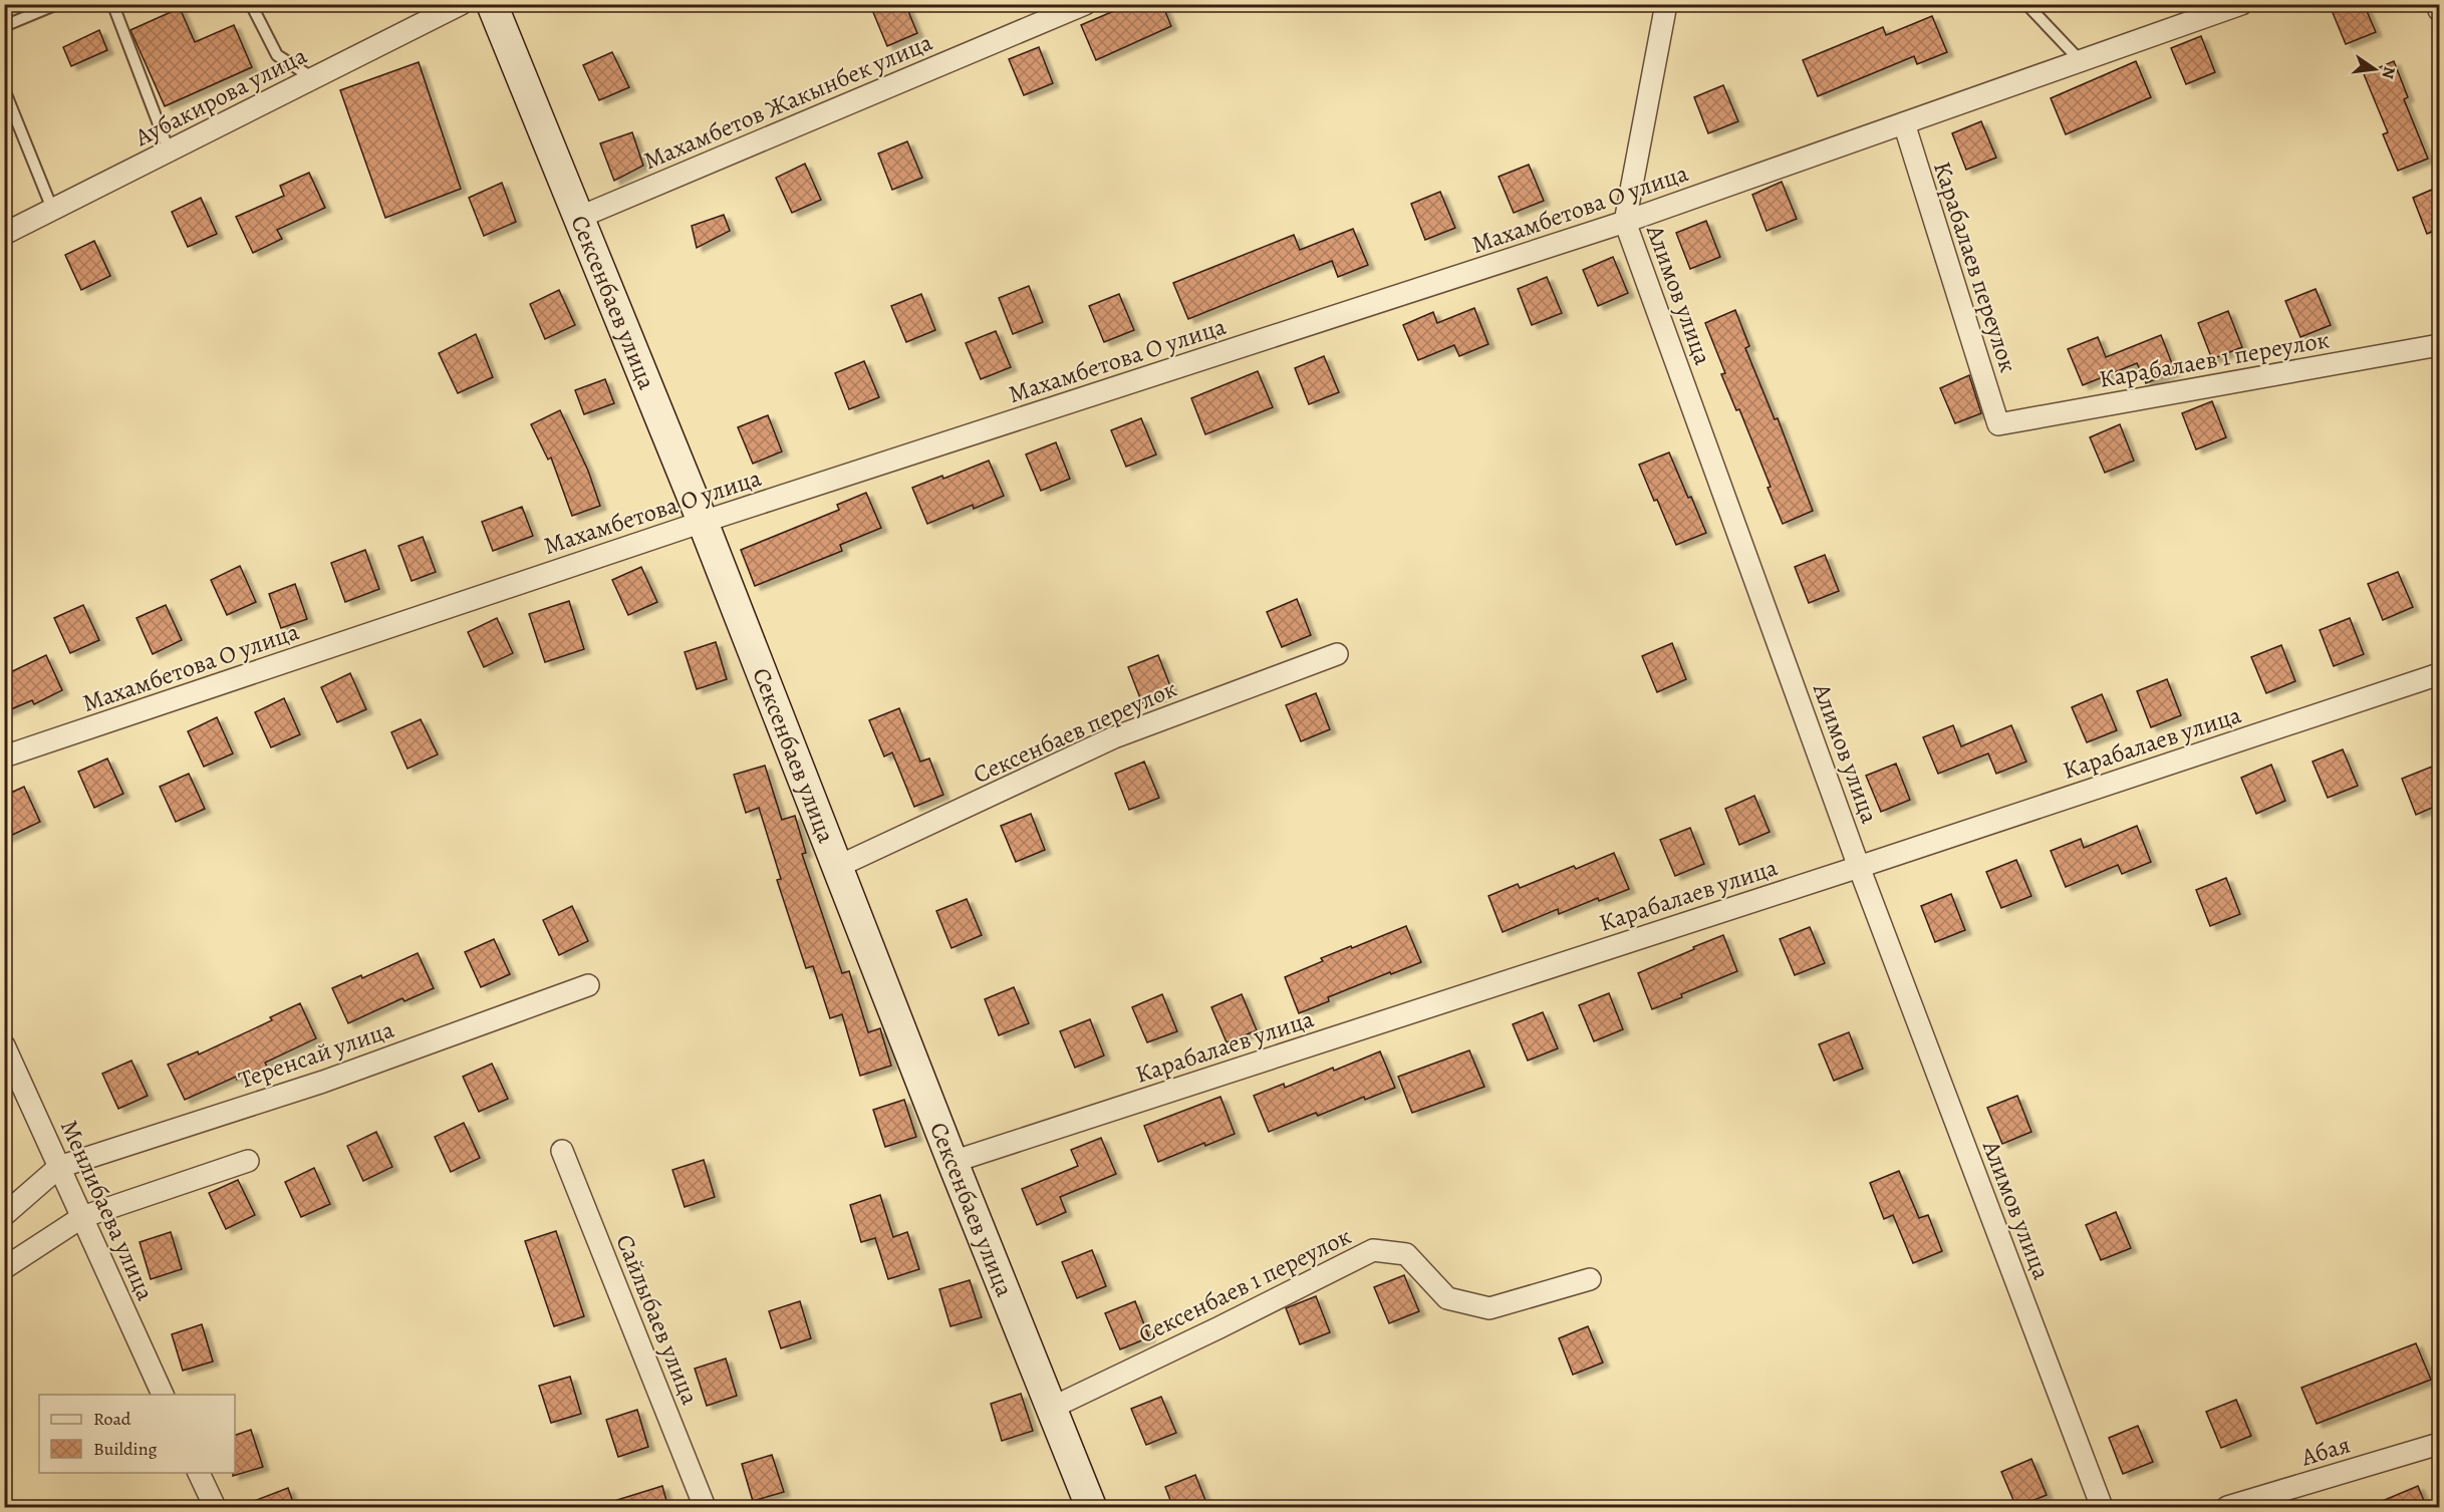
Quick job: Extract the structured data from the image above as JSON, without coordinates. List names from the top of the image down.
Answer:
{
  "streets": {
    "street": [
      "Аубакирова улица",
      "Махамбетов Жакынбек улица",
      "Махамбетова О улица",
      "Карабалаев переулок",
      "Алимов улица",
      "Сексенбаев улица",
      "Карабалаев 1 переулок",
      "Сексенбаев переулок",
      "Карабалаев улица",
      "Теренсай улица",
      "Менлибаева улица",
      "Сексенбаев 1 переулок",
      "Сайлыбаев улица",
      "Абая"
    ]
  },
  "crossings": [
    ["Махамбетов Жакынбек улица", "Сексенбаев улица"],
    ["Махамбетова О улица", "Карабалаев переулок"],
    ["Махамбетова О улица", "Алимов улица"],
    ["Махамбетова О улица", "Сексенбаев улица"],
    ["Карабалаев переулок", "Карабалаев 1 переулок"],
    ["Алимов улица", "Карабалаев улица"],
    ["Сексенбаев улица", "Сексенбаев переулок"],
    ["Сексенбаев улица", "Карабалаев улица"],
    ["Сексенбаев улица", "Сексенбаев 1 переулок"],
    ["Теренсай улица", "Менлибаева улица"]
  ],
  "legend": ["Road", "Building"],
  "north": "right"
}
